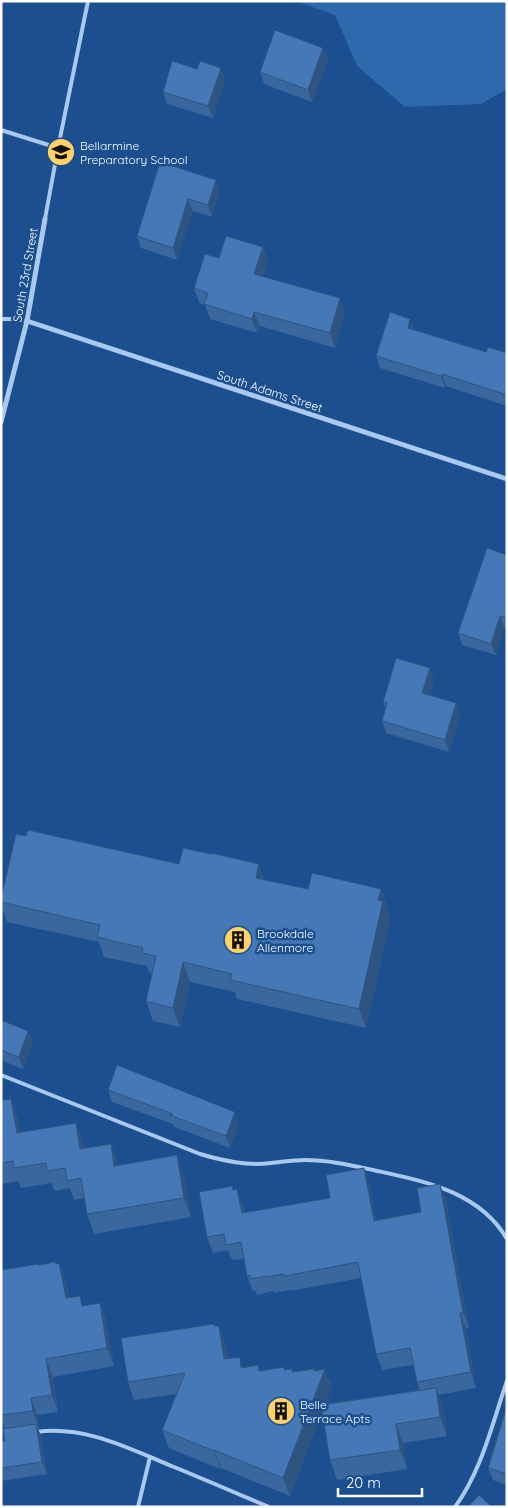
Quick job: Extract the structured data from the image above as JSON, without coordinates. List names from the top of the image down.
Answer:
{
  "streets": {
    "street": ["South 23rd Street", "South Adams Street"]
  },
  "crossings": [
    ["South 23rd Street", "South Adams Street"]
  ],
  "places": {
    "school or university": ["Bellarmine Preparatory School"],
    "building": ["Brookdale Allenmore", "Belle Terrace Apts"]
  },
  "scale_bar": "20 m"
}
